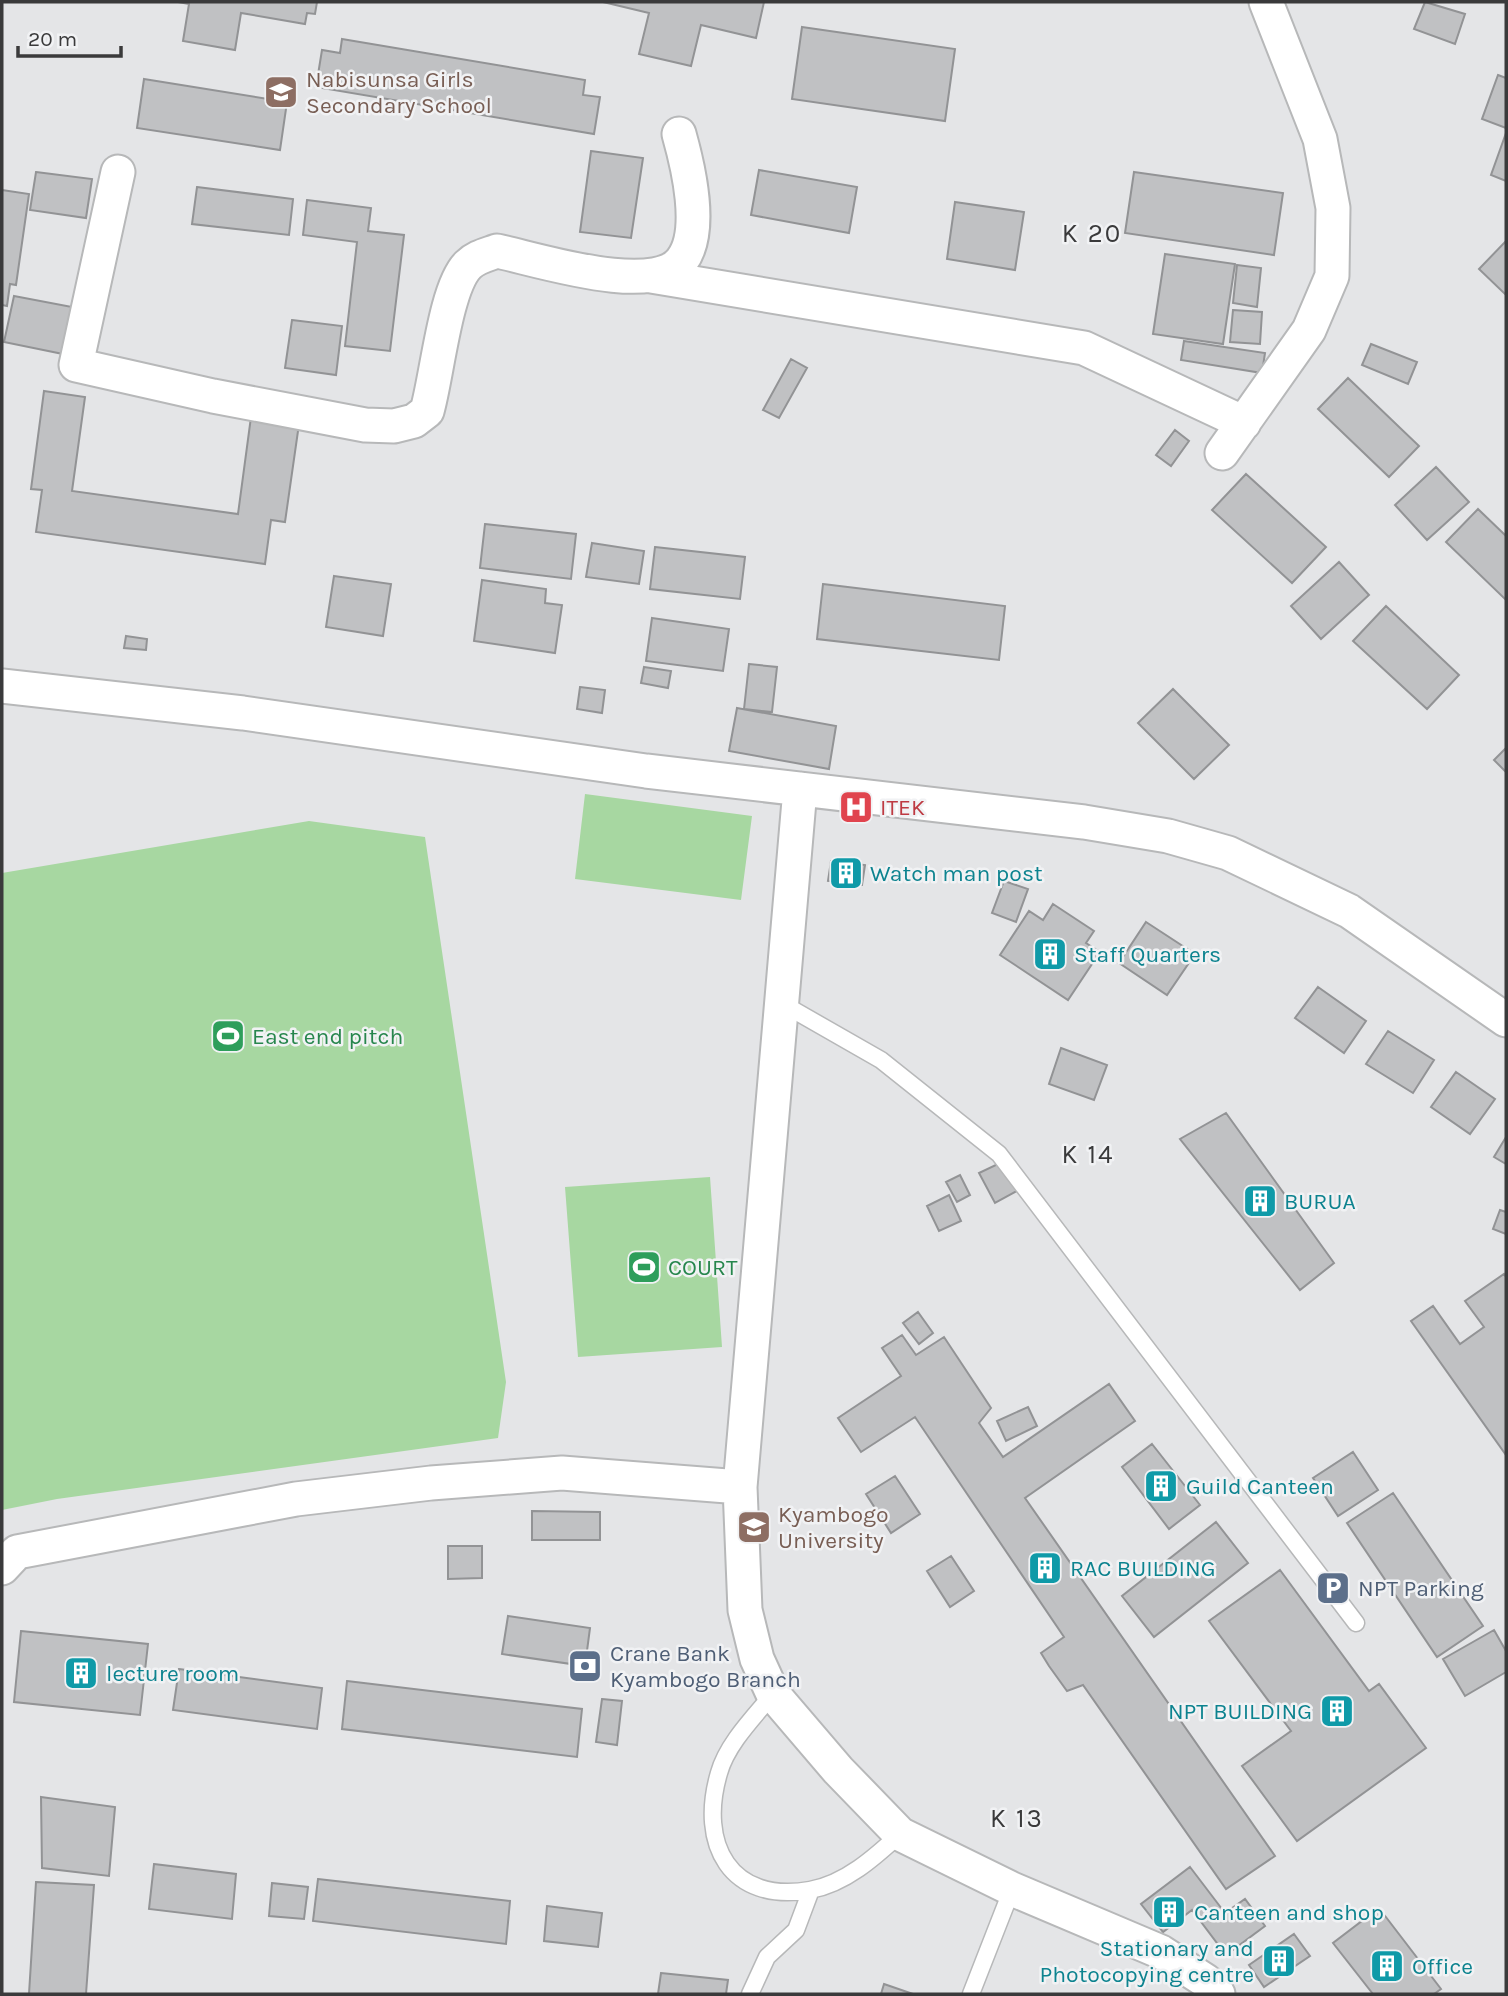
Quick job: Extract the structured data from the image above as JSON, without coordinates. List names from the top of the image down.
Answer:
{
  "districts": ["K 20", "K 14", "K 13"],
  "places": {
    "school or university": ["Nabisunsa Girls Secondary School", "Kyambogo University"],
    "hospital": ["ITEK"],
    "building": [
      "Watch man post",
      "Staff Quarters",
      "BURUA",
      "Guild Canteen",
      "RAC BUILDING",
      "lecture room",
      "NPT BUILDING",
      "Canteen and shop",
      "Stationary and Photocopying centre",
      "Office"
    ],
    "sports": ["East end pitch", "COURT"],
    "parking": ["NPT Parking"],
    "bank": ["Crane Bank Kyambogo Branch"]
  },
  "scale_bar": "20 m"
}
